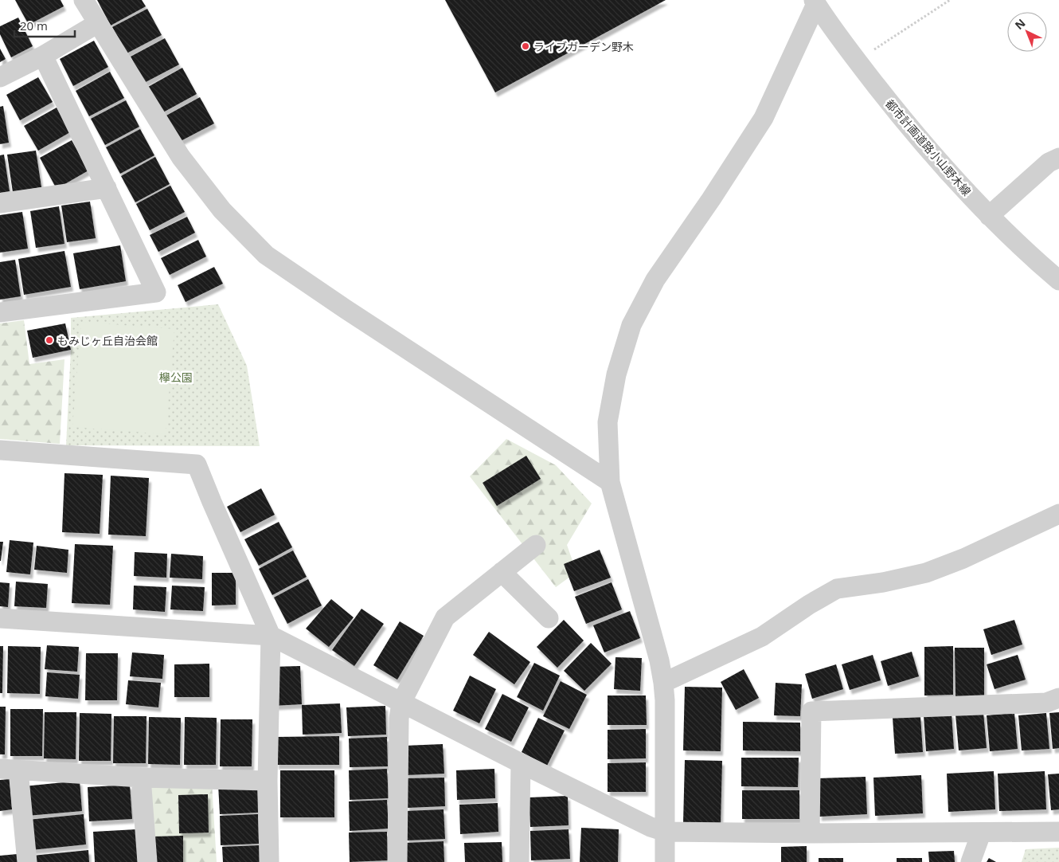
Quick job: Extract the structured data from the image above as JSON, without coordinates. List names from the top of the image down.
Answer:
{
  "streets": {
    "street": ["都市計画道路小山野木線"]
  },
  "parks": ["欅公園"],
  "places": ["ライブガーデン野木", "もみじヶ丘自治会館"],
  "scale_bar": "20 m",
  "north": "top left"
}
